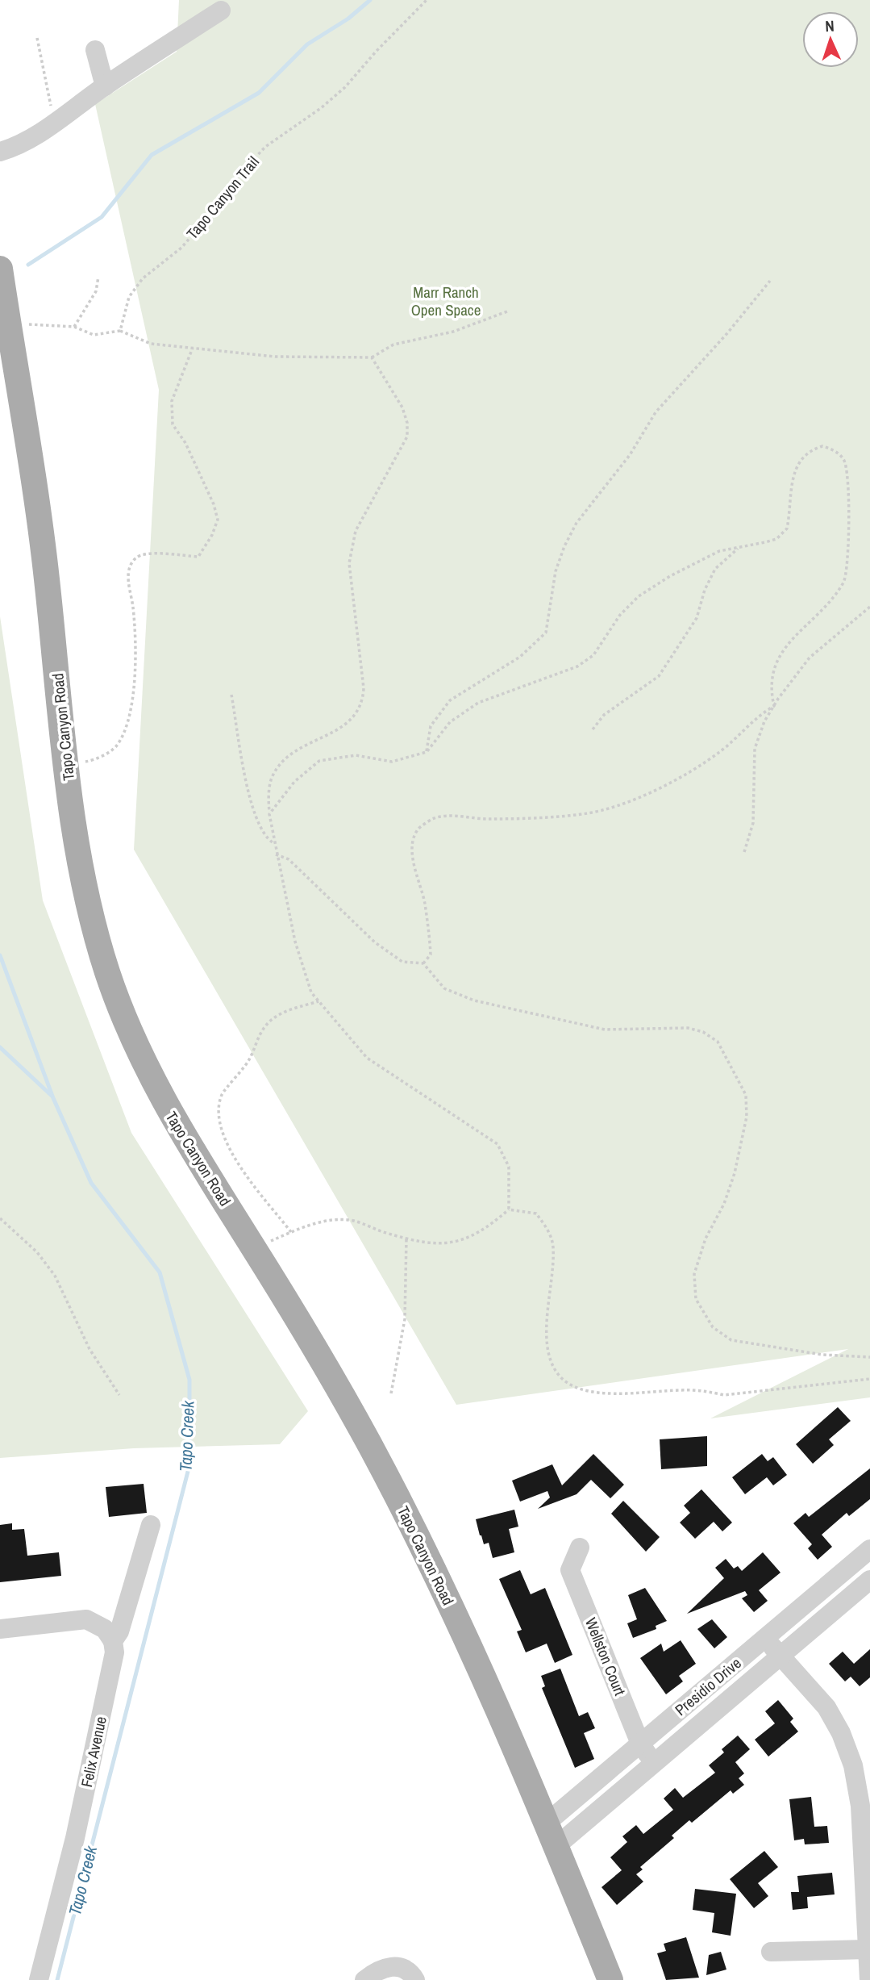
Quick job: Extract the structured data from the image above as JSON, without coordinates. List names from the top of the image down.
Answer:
{
  "streets": {
    "main road": ["Tapo Canyon Road"],
    "street": ["Wellston Court", "Presidio Drive", "Felix Avenue"],
    "path": ["Tapo Canyon Trail"]
  },
  "crossings": [
    ["Tapo Canyon Road", "Presidio Drive"],
    ["Wellston Court", "Presidio Drive"]
  ],
  "water": ["Tapo Creek"],
  "parks": ["Marr Ranch Open Space"],
  "north": "top"
}
